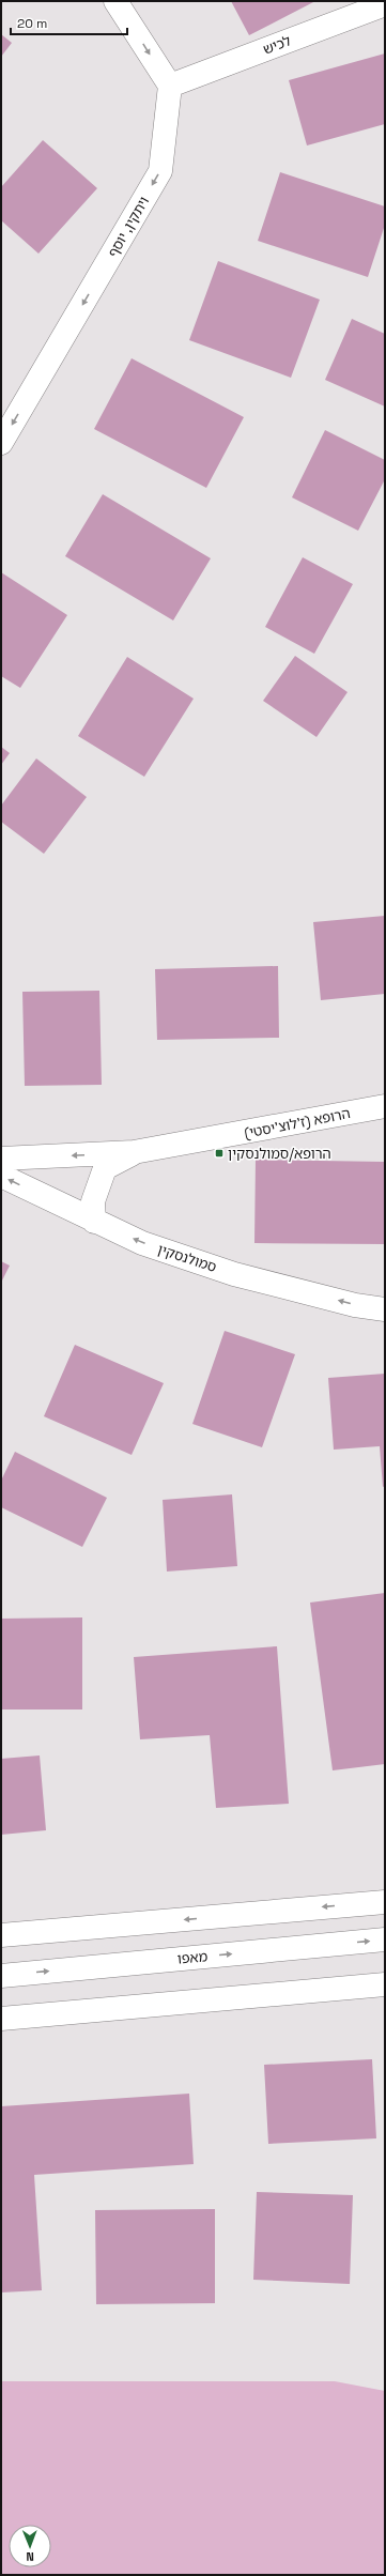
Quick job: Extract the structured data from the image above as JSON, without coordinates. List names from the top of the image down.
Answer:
{
  "streets": {
    "street": [
      "לכיש",
      "ויתקין, יוסף",
      "הרופא (ז'לוצ'יסטי)",
      "סמולנסקין",
      "מאפו"
    ]
  },
  "crossings": [
    ["לכיש", "ויתקין, יוסף"],
    ["הרופא (ז'לוצ'יסטי)", "סמולנסקין"]
  ],
  "one_way": ["ויתקין, יוסף", "סמולנסקין"],
  "places": {
    "transit": ["הרופא/סמולנסקין"]
  },
  "scale_bar": "20 m",
  "north": "bottom"
}
